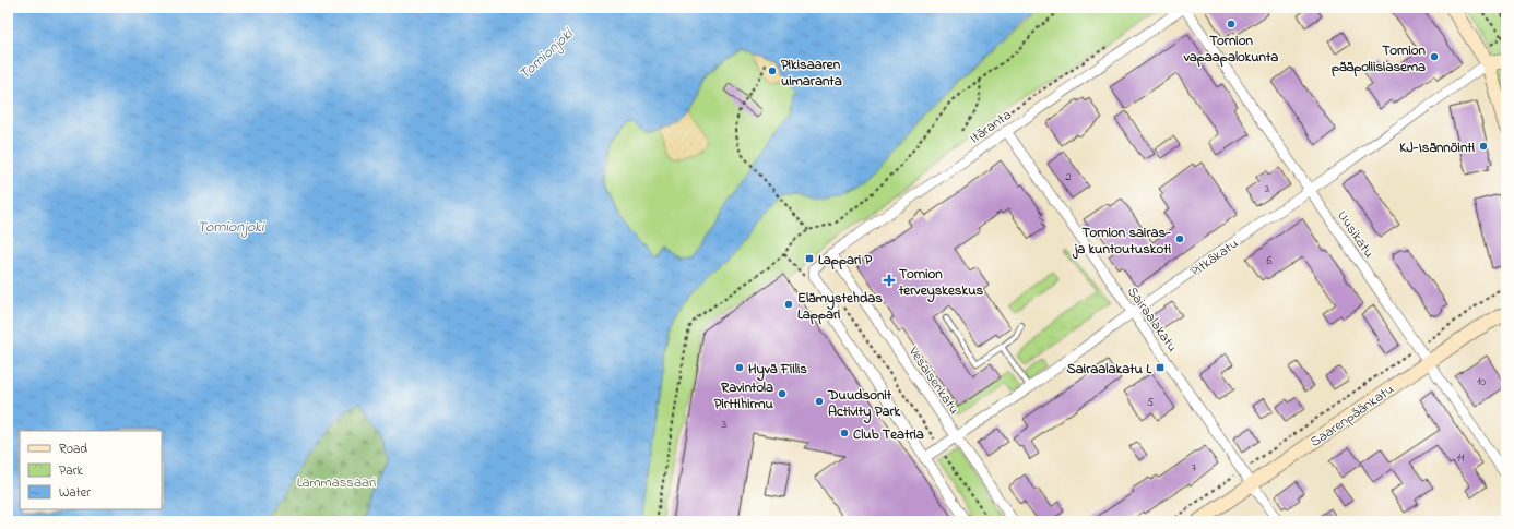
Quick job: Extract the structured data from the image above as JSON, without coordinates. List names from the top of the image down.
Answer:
{
  "streets": {
    "street": [
      "Itäranta",
      "Uusikatu",
      "Pitkäkatu",
      "Sairaalakatu",
      "Vesaisenkatu",
      "Saarenpäänkatu"
    ]
  },
  "crossings": [
    ["Itäranta", "Uusikatu"],
    ["Itäranta", "Pitkäkatu"],
    ["Itäranta", "Sairaalakatu"],
    ["Itäranta", "Vesaisenkatu"],
    ["Uusikatu", "Pitkäkatu"],
    ["Uusikatu", "Saarenpäänkatu"],
    ["Pitkäkatu", "Sairaalakatu"],
    ["Pitkäkatu", "Vesaisenkatu"],
    ["Sairaalakatu", "Saarenpäänkatu"]
  ],
  "water": ["Tornionjoki"],
  "parks": ["Lammassaari"],
  "places": {
    "other": [
      "Tornion vapaapalokunta",
      "Tornion pääpoliisiasema",
      "Pikisaaren uimaranta",
      "KJ-Isännöinti",
      "Tornion sairas- ja kuntoutuskoti",
      "Elämystehdas Lappari",
      "Hyvä Fiilis",
      "Ravintola Pirttihirmu",
      "Duudsonit Activity Park",
      "Club Teatria"
    ],
    "transit": ["Lappari P", "Sairaalakatu L"],
    "health": ["Tornion terveyskeskus"]
  },
  "house_numbers": [
    "2",
    "3",
    "6",
    "10",
    "5",
    "3",
    "11",
    "7"
  ],
  "legend": ["Road", "Park", "Water"]
}
